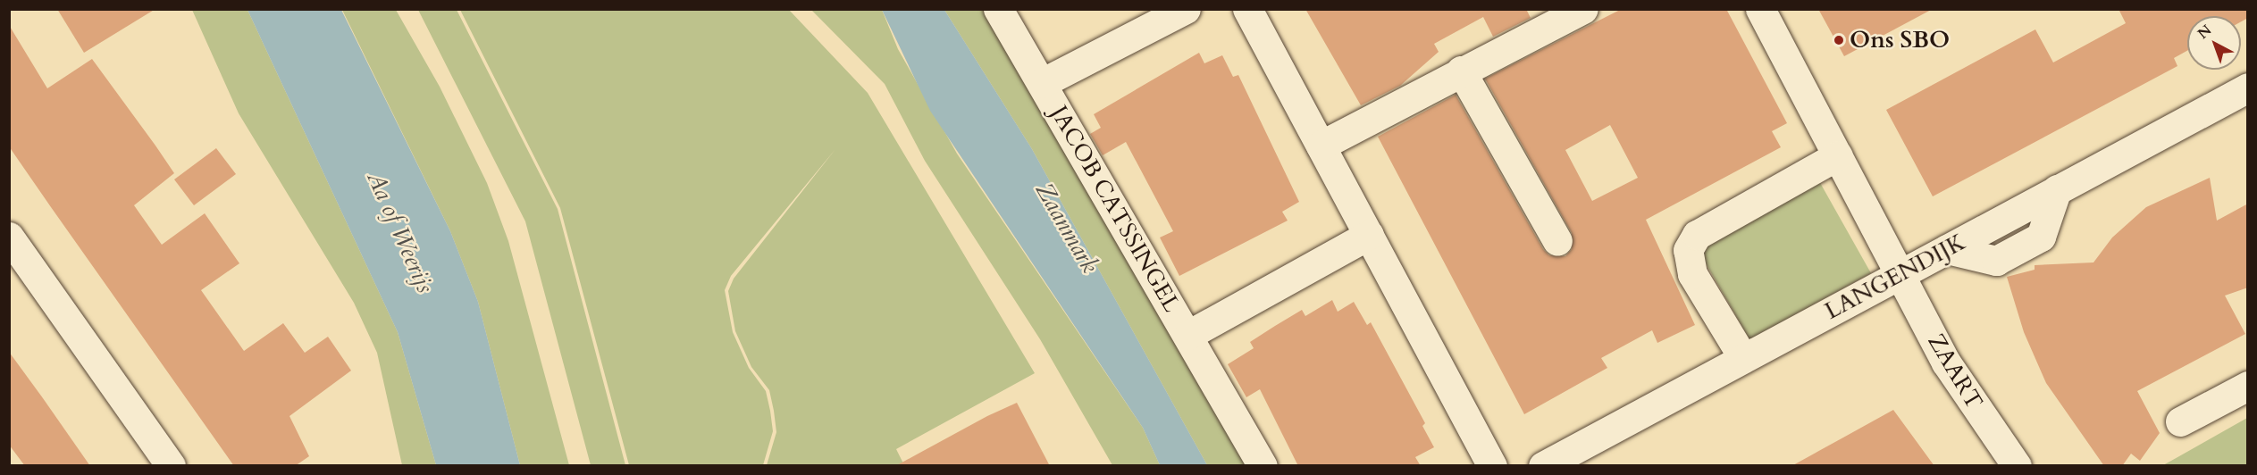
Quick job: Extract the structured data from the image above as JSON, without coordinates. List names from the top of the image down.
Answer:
{
  "streets": {
    "street": ["JACOB CATSSINGEL", "LANGENDIJK", "ZAART"]
  },
  "crossings": [
    ["LANGENDIJK", "ZAART"]
  ],
  "water": ["Zaanmark", "Aa of Weerijs"],
  "places": ["Ons SBO"],
  "north": "top left"
}
